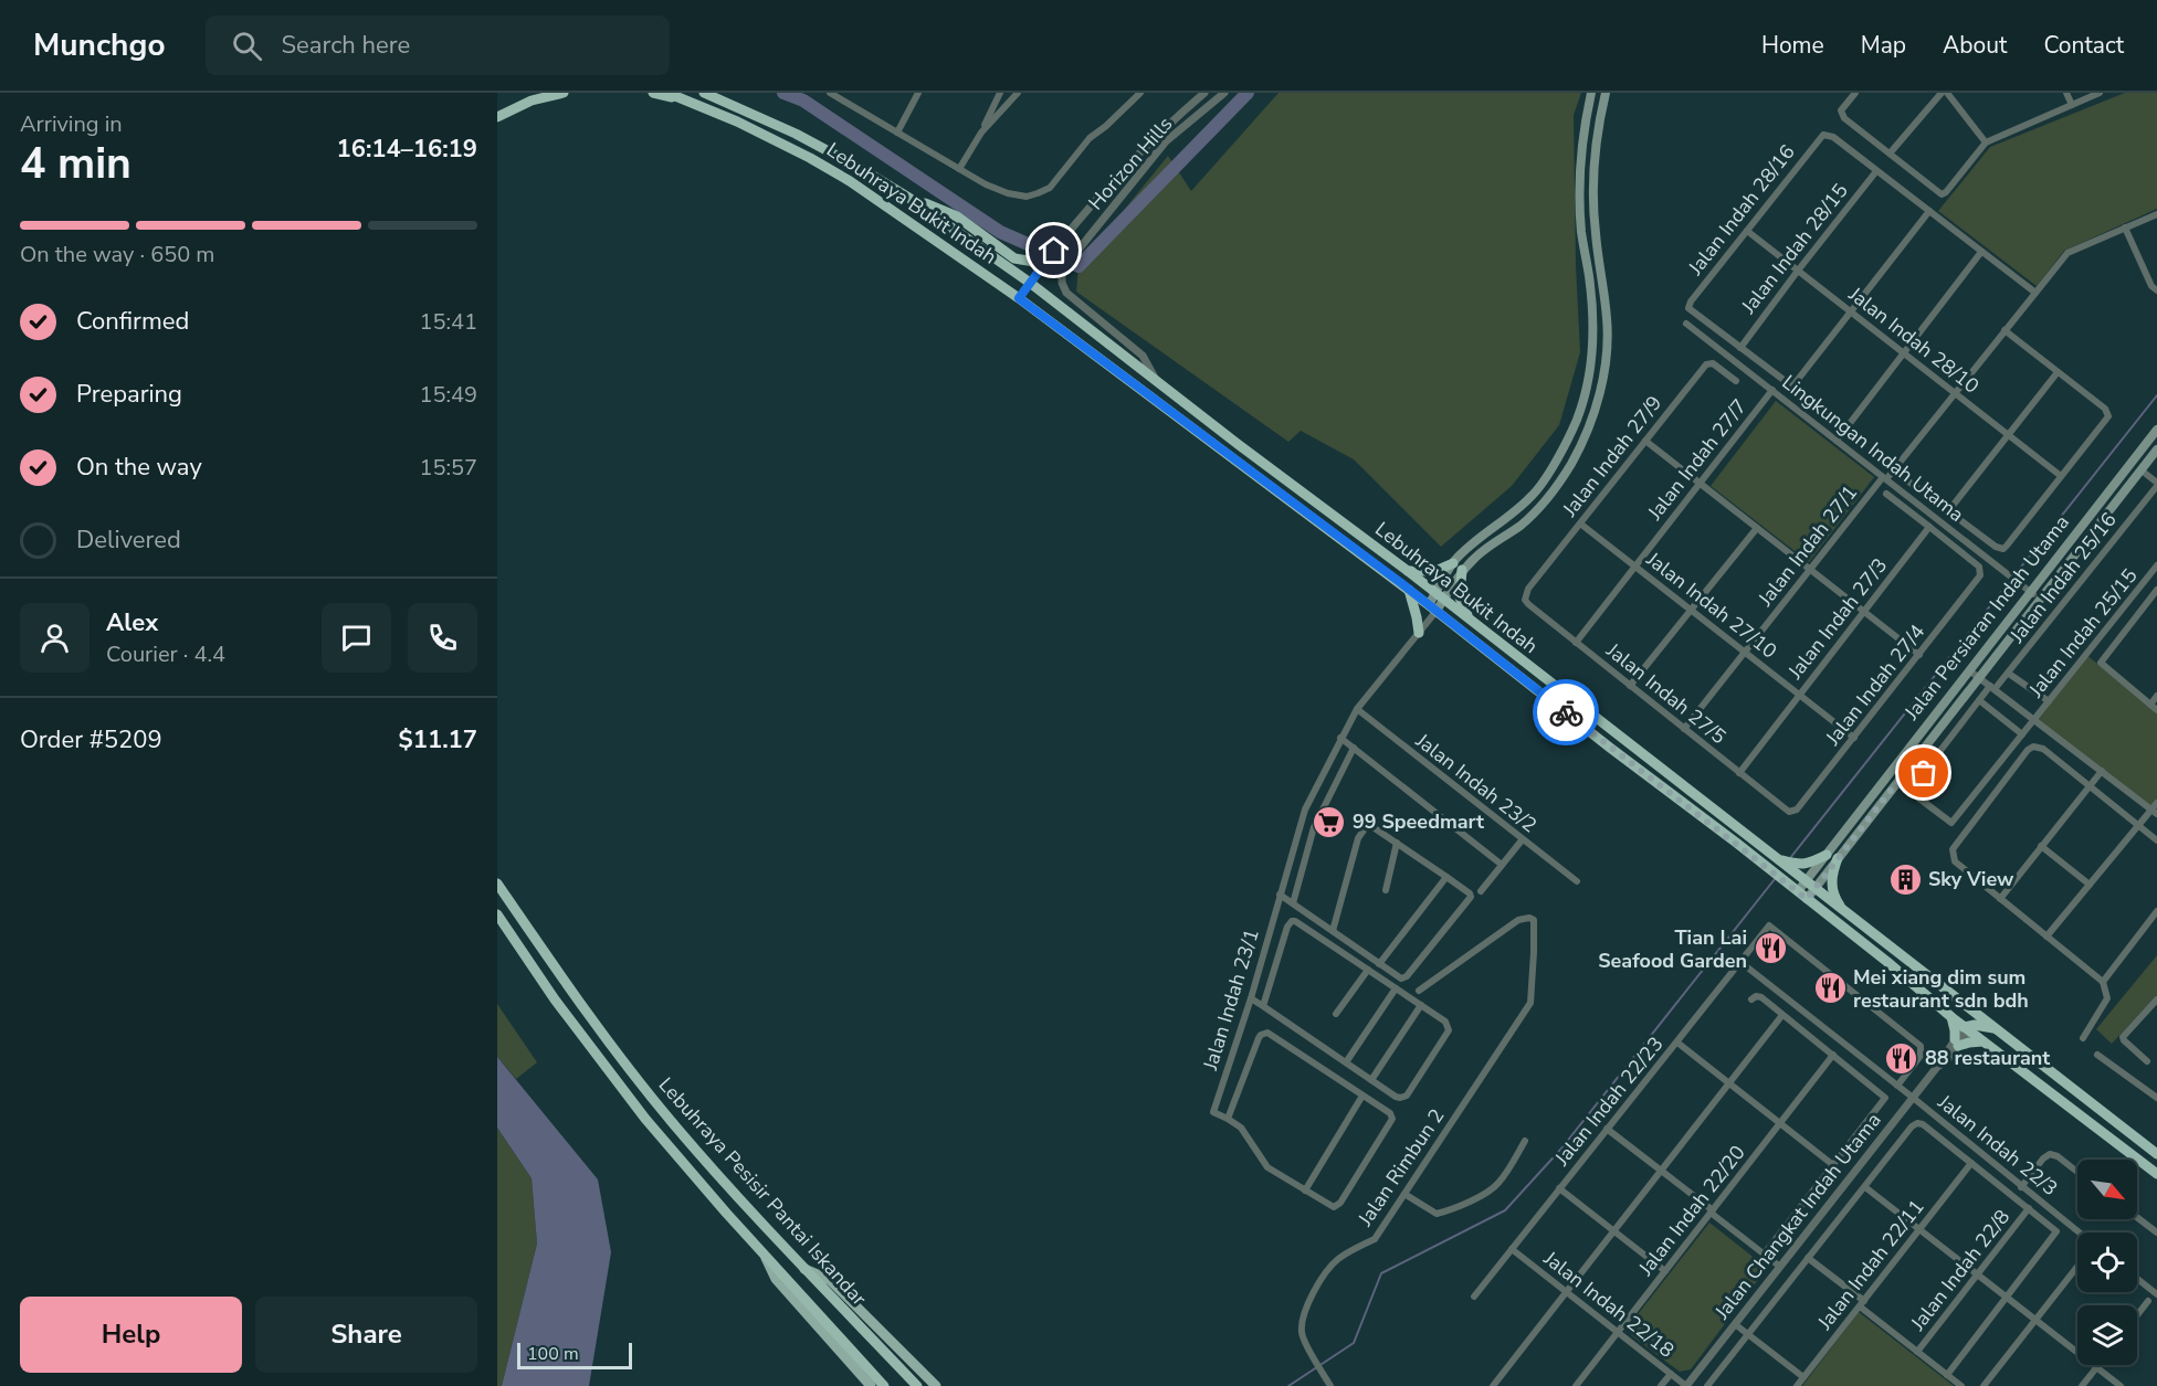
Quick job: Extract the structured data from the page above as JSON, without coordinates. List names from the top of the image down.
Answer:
{
  "streets": {
    "highway": ["Lebuhraya Bukit Indah", "Lebuhraya Pesisir Pantai Iskandar"],
    "main road": ["Jalan Persiaran Indah Utama"],
    "street": [
      "Horizon Hills",
      "Jalan Indah 28/16",
      "Jalan Indah 28/15",
      "Jalan Indah 28/10",
      "Lingkungan Indah Utama",
      "Jalan Indah 27/9",
      "Jalan Indah 27/7",
      "Jalan Indah 27/1",
      "Jalan Indah 25/16",
      "Jalan Indah 27/10",
      "Jalan Indah 27/3",
      "Jalan Indah 25/15",
      "Jalan Indah 27/4",
      "Jalan Indah 27/5",
      "Jalan Indah 23/2",
      "Jalan Indah 23/1",
      "Jalan Indah 22/23",
      "Jalan Indah 22/3",
      "Jalan Rimbun 2",
      "Jalan Indah 22/20",
      "Jalan Changkat Indah Utama",
      "Jalan Indah 22/11",
      "Jalan Indah 22/8",
      "Jalan Indah 22/18"
    ]
  },
  "crossings": [
    ["Horizon Hills", "Lebuhraya Bukit Indah"],
    ["Lebuhraya Bukit Indah", "Jalan Persiaran Indah Utama"],
    ["Lebuhraya Bukit Indah", "Jalan Indah 23/1"],
    ["Lebuhraya Bukit Indah", "Jalan Changkat Indah Utama"],
    ["Jalan Indah 28/16", "Jalan Indah 28/15"],
    ["Jalan Indah 28/16", "Jalan Indah 28/10"],
    ["Jalan Indah 28/15", "Jalan Indah 28/10"],
    ["Jalan Indah 28/10", "Jalan Indah 27/1"],
    ["Lingkungan Indah Utama", "Jalan Indah 27/7"],
    ["Lingkungan Indah Utama", "Jalan Indah 27/1"],
    ["Lingkungan Indah Utama", "Jalan Persiaran Indah Utama"],
    ["Jalan Indah 27/9", "Jalan Indah 27/10"],
    ["Jalan Indah 27/9", "Jalan Indah 27/5"],
    ["Jalan Indah 27/7", "Jalan Indah 27/10"],
    ["Jalan Indah 27/7", "Jalan Indah 27/5"],
    ["Jalan Indah 27/1", "Jalan Indah 27/10"],
    ["Jalan Indah 27/1", "Jalan Indah 27/5"],
    ["Jalan Indah 25/16", "Jalan Indah 25/15"],
    ["Jalan Indah 27/10", "Jalan Indah 27/3"],
    ["Jalan Indah 27/10", "Jalan Indah 27/4"],
    ["Jalan Indah 27/3", "Jalan Indah 27/4"],
    ["Jalan Indah 27/3", "Jalan Indah 27/5"],
    ["Jalan Indah 27/4", "Jalan Indah 27/5"],
    ["Jalan Indah 23/2", "Jalan Indah 23/1"],
    ["Jalan Indah 22/23", "Jalan Indah 22/3"],
    ["Jalan Indah 22/23", "Jalan Indah 22/18"],
    ["Jalan Indah 22/3", "Jalan Changkat Indah Utama"],
    ["Jalan Indah 22/20", "Jalan Indah 22/18"],
    ["Jalan Changkat Indah Utama", "Jalan Indah 22/18"]
  ],
  "places": {
    "supermarket": ["99 Speedmart"],
    "building": ["Sky View"],
    "restaurant": ["Tian Lai Seafood Garden", "Mei xiang dim sum restaurant sdn bdh", "88 restaurant"]
  },
  "scale_bar": "100 m",
  "north": "bottom right",
  "page": {
    "header": "Munchgo",
    "search": "Search here",
    "nav": [
      "Home",
      "Map",
      "About",
      "Contact"
    ],
    "heading": ["4 min", "Arriving in", "16:14–16:19"],
    "panel": [
      "Alex",
      "Courier · 4.4",
      "Order #5209",
      "$11.17"
    ],
    "bar": "On the way · 650 m",
    "list": [
      ["Confirmed", "15:41"],
      ["Preparing", "15:49"],
      ["On the way", "15:57"],
      "Delivered"
    ],
    "buttons": ["Help", "Share"],
    "scale": "100 m"
  }
}
